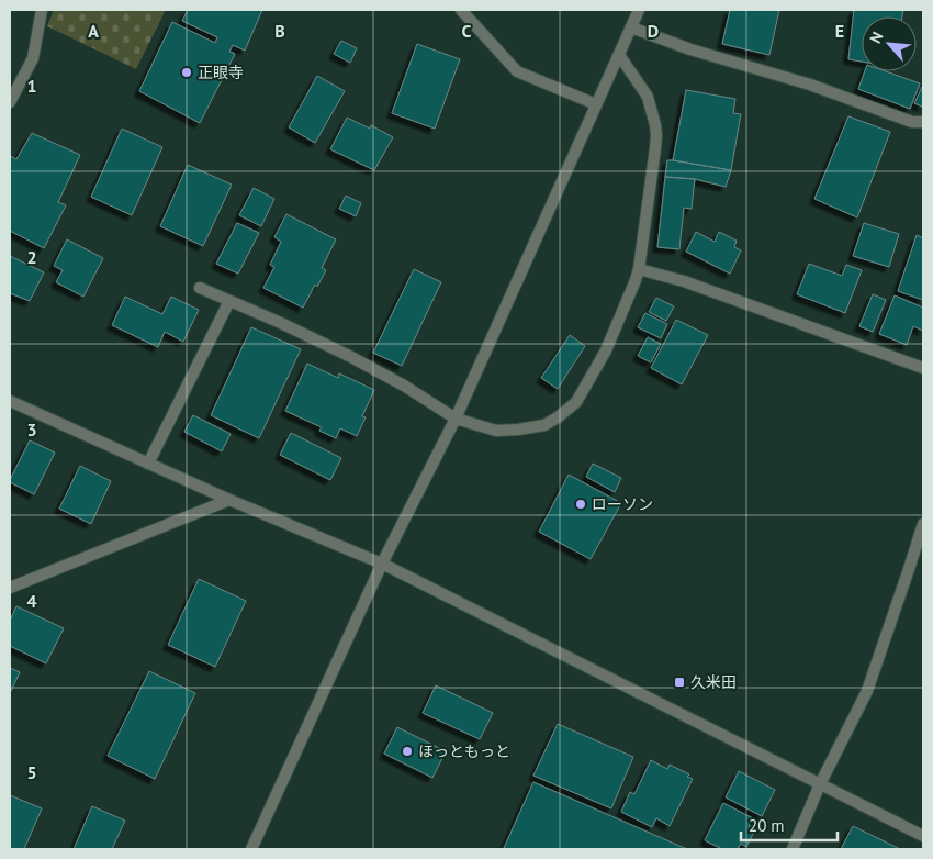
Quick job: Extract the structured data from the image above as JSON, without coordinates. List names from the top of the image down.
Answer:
{
  "places": {
    "other": ["正眼寺", "ローソン", "ほっともっと"],
    "transit": ["久米田"]
  },
  "scale_bar": "20 m",
  "north": "top left",
  "grid": {
    "columns": [
      "A",
      "B",
      "C",
      "D",
      "E"
    ],
    "rows": [
      "1",
      "2",
      "3",
      "4",
      "5"
    ]
  }
}
